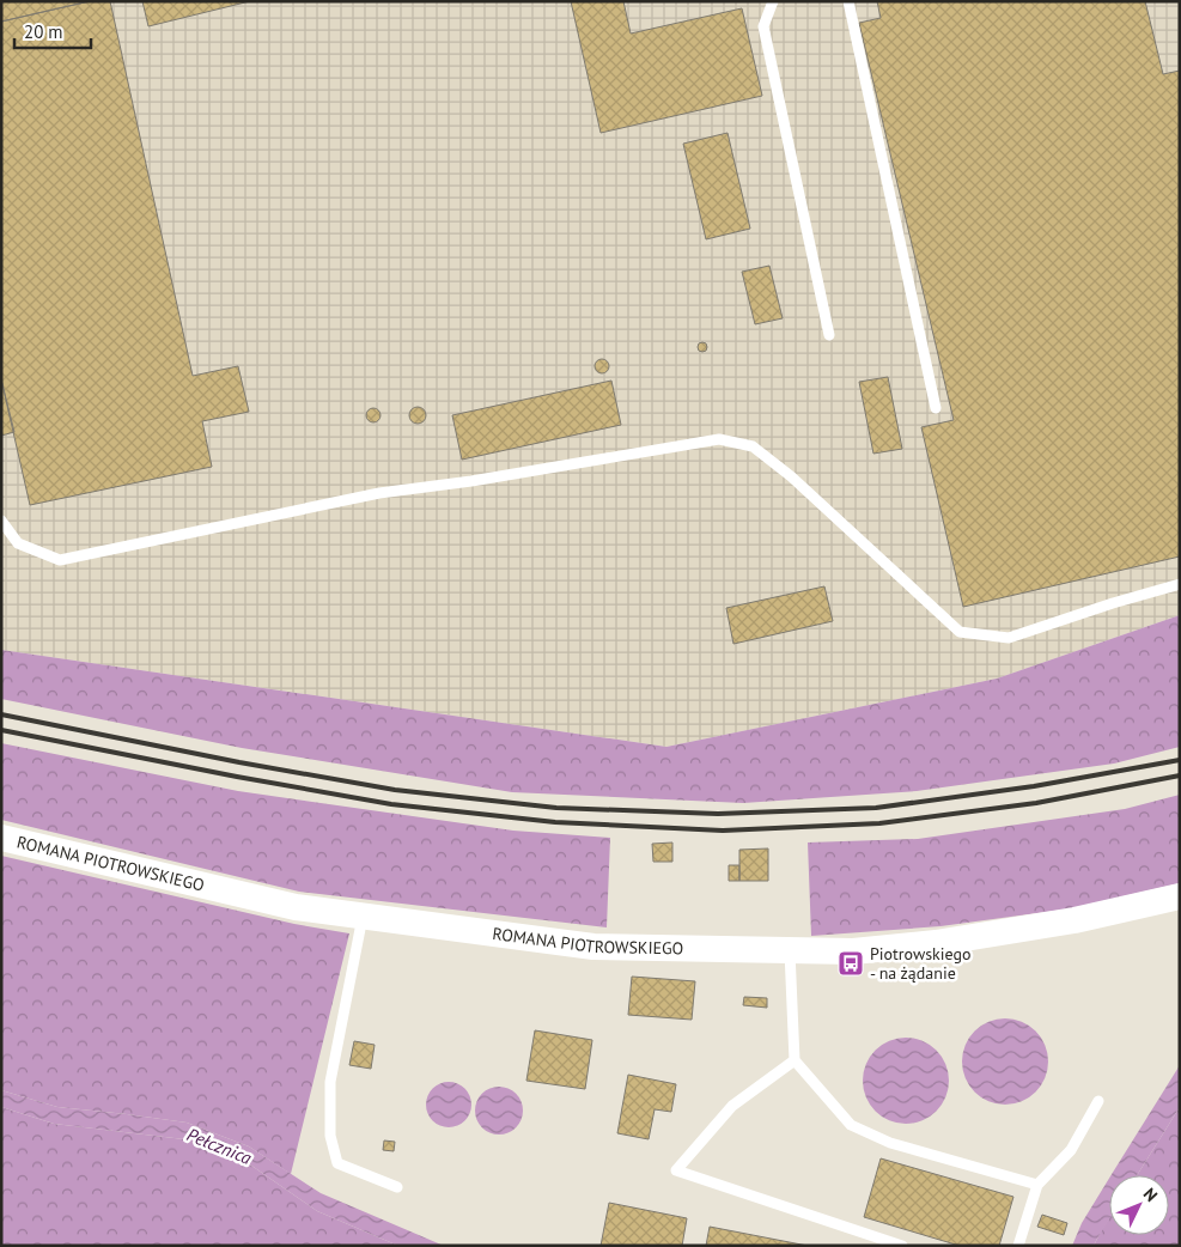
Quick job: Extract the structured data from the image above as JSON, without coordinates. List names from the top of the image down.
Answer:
{
  "streets": {
    "street": ["ROMANA PIOTROWSKIEGO"]
  },
  "water": ["Pełcznica"],
  "places": {
    "bus stop": ["Piotrowskiego - na żądanie"]
  },
  "scale_bar": "20 m",
  "north": "top right"
}
